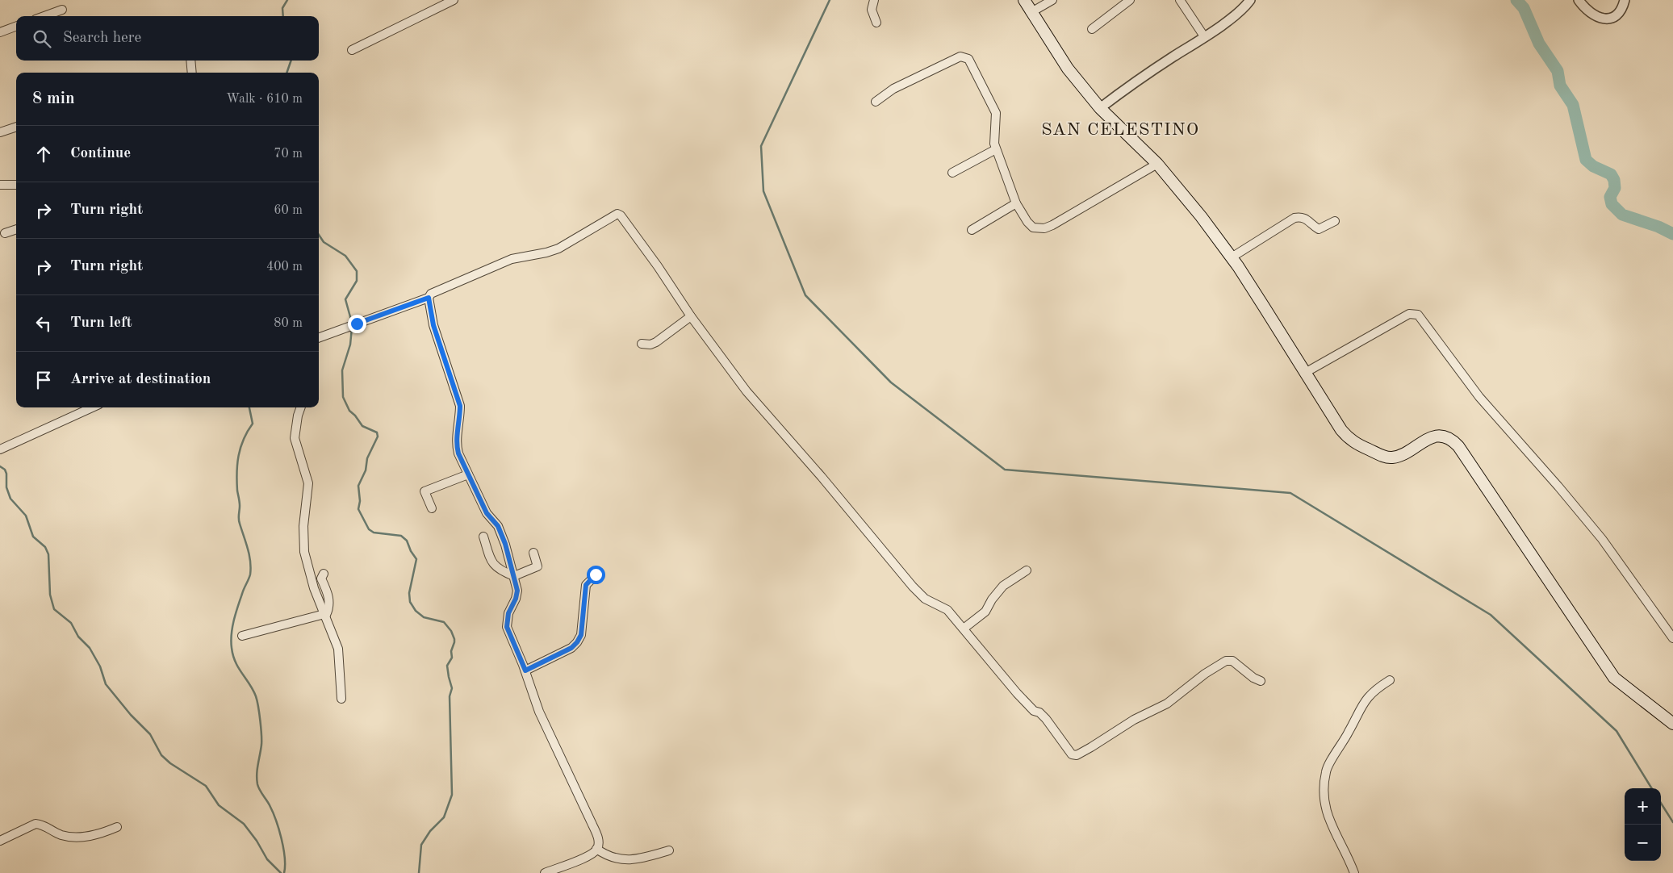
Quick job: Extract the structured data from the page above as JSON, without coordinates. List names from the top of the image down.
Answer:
{
  "districts": ["SAN CELESTINO"],
  "page": {
    "search": "Search here",
    "heading": ["8 min", "Walk · 610 m"],
    "list": [
      ["Continue", "70 m"],
      ["Turn right", "60 m"],
      ["Turn right", "400 m"],
      ["Turn left", "80 m"],
      "Arrive at destination"
    ],
    "map_buttons": ["+", "−"]
  }
}
